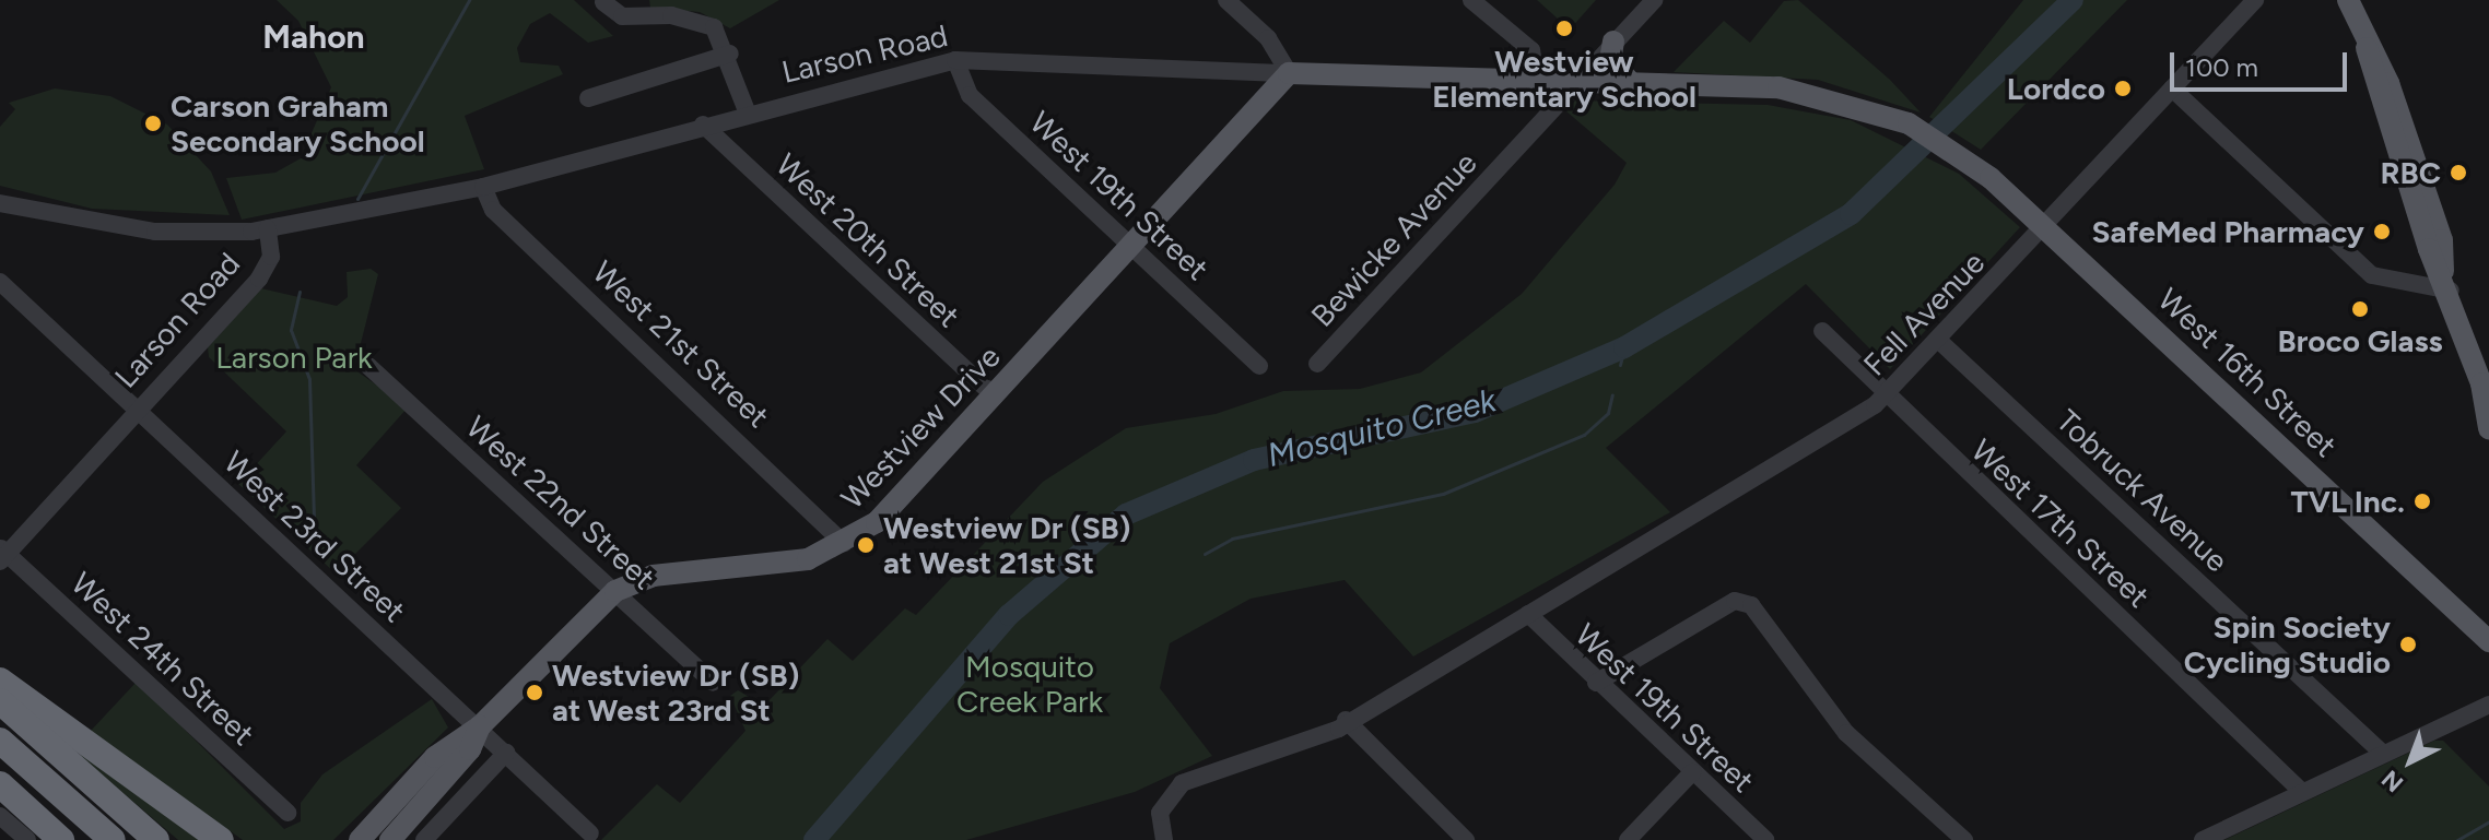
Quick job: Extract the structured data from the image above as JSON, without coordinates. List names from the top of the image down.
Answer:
{
  "streets": {
    "main road": ["Larson Road", "West 16th Street", "Westview Drive"],
    "street": [
      "West 19th Street",
      "Bewicke Avenue",
      "West 20th Street",
      "Fell Avenue",
      "West 21st Street",
      "Tobruck Avenue",
      "West 22nd Street",
      "West 17th Street",
      "West 23rd Street",
      "West 24th Street"
    ]
  },
  "crossings": [
    ["Larson Road", "West 19th Street"],
    ["Larson Road", "Bewicke Avenue"],
    ["Larson Road", "West 20th Street"],
    ["Larson Road", "Fell Avenue"],
    ["Larson Road", "West 21st Street"],
    ["Larson Road", "West 16th Street"],
    ["Larson Road", "Westview Drive"],
    ["Larson Road", "West 23rd Street"],
    ["Larson Road", "West 24th Street"],
    ["West 19th Street", "Fell Avenue"],
    ["West 19th Street", "Westview Drive"],
    ["West 20th Street", "Westview Drive"],
    ["Fell Avenue", "West 16th Street"],
    ["Fell Avenue", "Tobruck Avenue"],
    ["Fell Avenue", "West 17th Street"],
    ["West 21st Street", "Westview Drive"],
    ["Westview Drive", "West 22nd Street"],
    ["Westview Drive", "West 23rd Street"]
  ],
  "districts": ["Mahon"],
  "water": ["Mosquito Creek"],
  "parks": ["Larson Park", "Mosquito Creek Park"],
  "places": [
    "Westview Elementary School",
    "Lordco",
    "Carson Graham Secondary School",
    "RBC",
    "SafeMed Pharmacy",
    "Broco Glass",
    "TVL Inc.",
    "Westview Dr (SB) at West 21st St",
    "Spin Society Cycling Studio",
    "Westview Dr (SB) at West 23rd St"
  ],
  "scale_bar": "100 m",
  "north": "bottom left"
}
